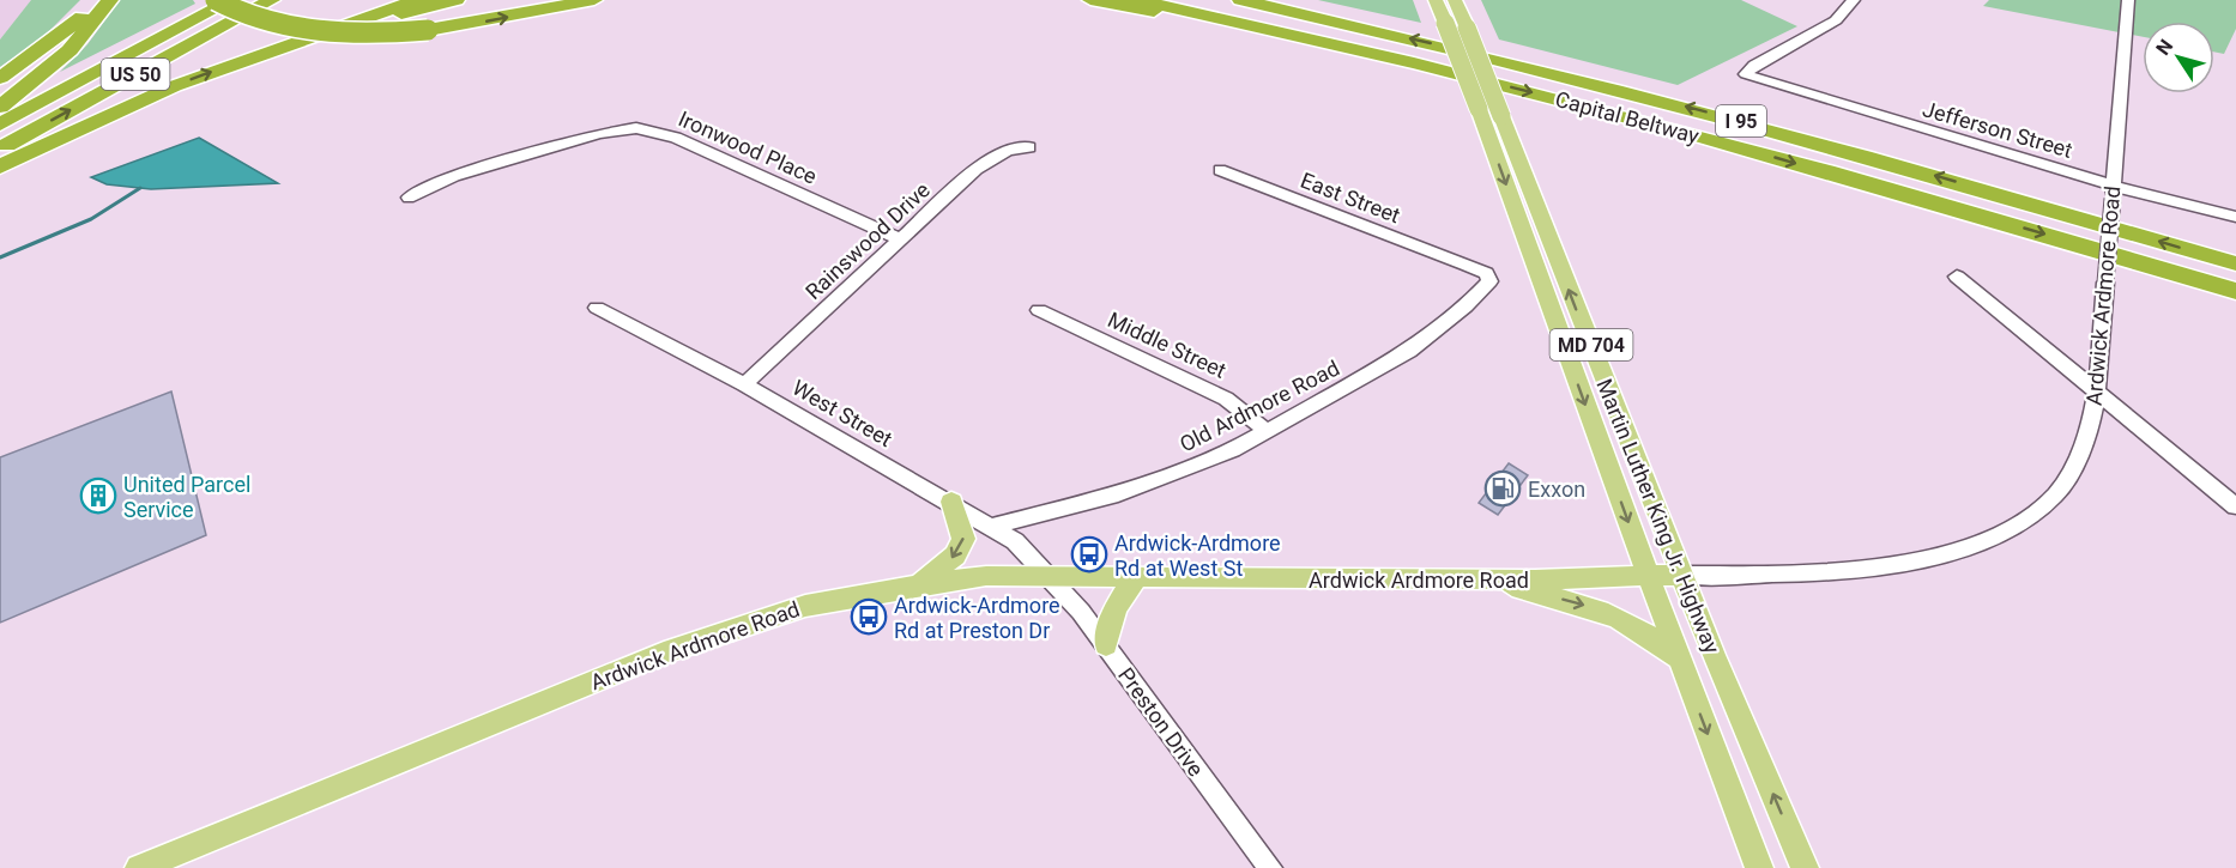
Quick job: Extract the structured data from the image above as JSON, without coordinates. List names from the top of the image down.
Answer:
{
  "streets": {
    "highway": ["US 50", "Capital Beltway", "I 95"],
    "main road": ["Ardwick Ardmore Road", "MD 704", "Martin Luther King Jr. Highway"],
    "street": [
      "Jefferson Street",
      "Ironwood Place",
      "East Street",
      "Rainswood Drive",
      "Middle Street",
      "Old Ardmore Road",
      "West Street",
      "Preston Drive"
    ]
  },
  "crossings": [
    ["Jefferson Street", "Ardwick Ardmore Road"],
    ["Ironwood Place", "Rainswood Drive"],
    ["East Street", "Old Ardmore Road"],
    ["Rainswood Drive", "West Street"],
    ["Ardwick Ardmore Road", "West Street"],
    ["Ardwick Ardmore Road", "Martin Luther King Jr. Highway"],
    ["Ardwick Ardmore Road", "Preston Drive"],
    ["Middle Street", "Old Ardmore Road"],
    ["Old Ardmore Road", "West Street"],
    ["West Street", "Preston Drive"]
  ],
  "places": {
    "fuel station": ["Exxon"],
    "building": ["United Parcel Service"],
    "bus stop": ["Ardwick-Ardmore Rd at West St", "Ardwick-Ardmore Rd at Preston Dr"]
  },
  "north": "top left"
}
